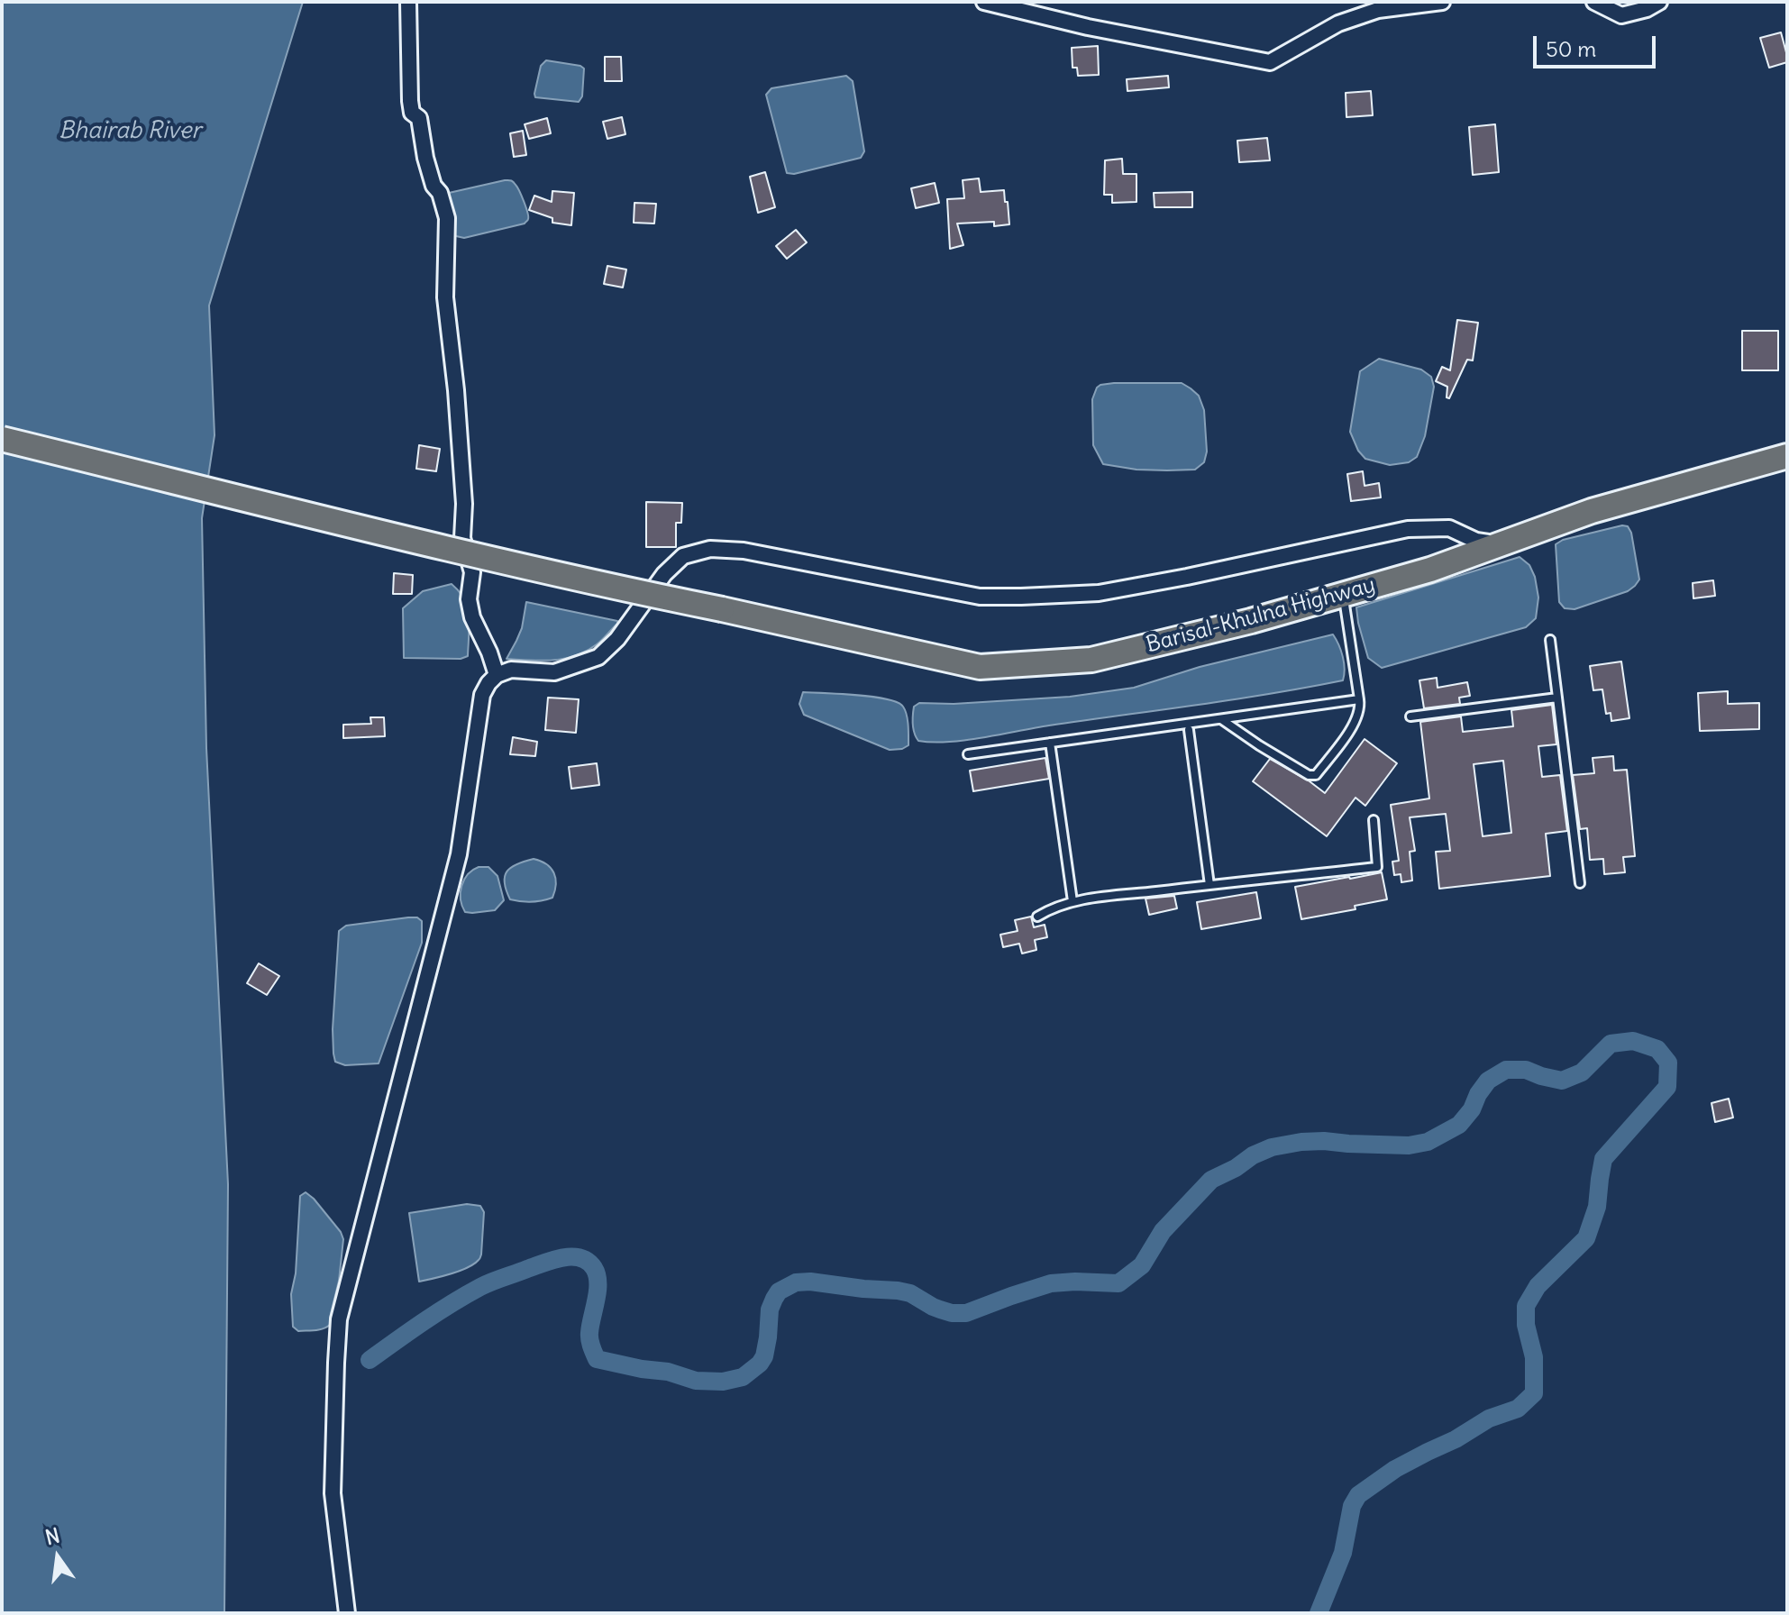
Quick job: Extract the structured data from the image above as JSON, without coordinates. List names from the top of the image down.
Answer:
{
  "streets": {
    "highway": ["Barisal-Khulna Highway"]
  },
  "water": ["Bhairab River"],
  "scale_bar": "50 m",
  "north": "top"
}
